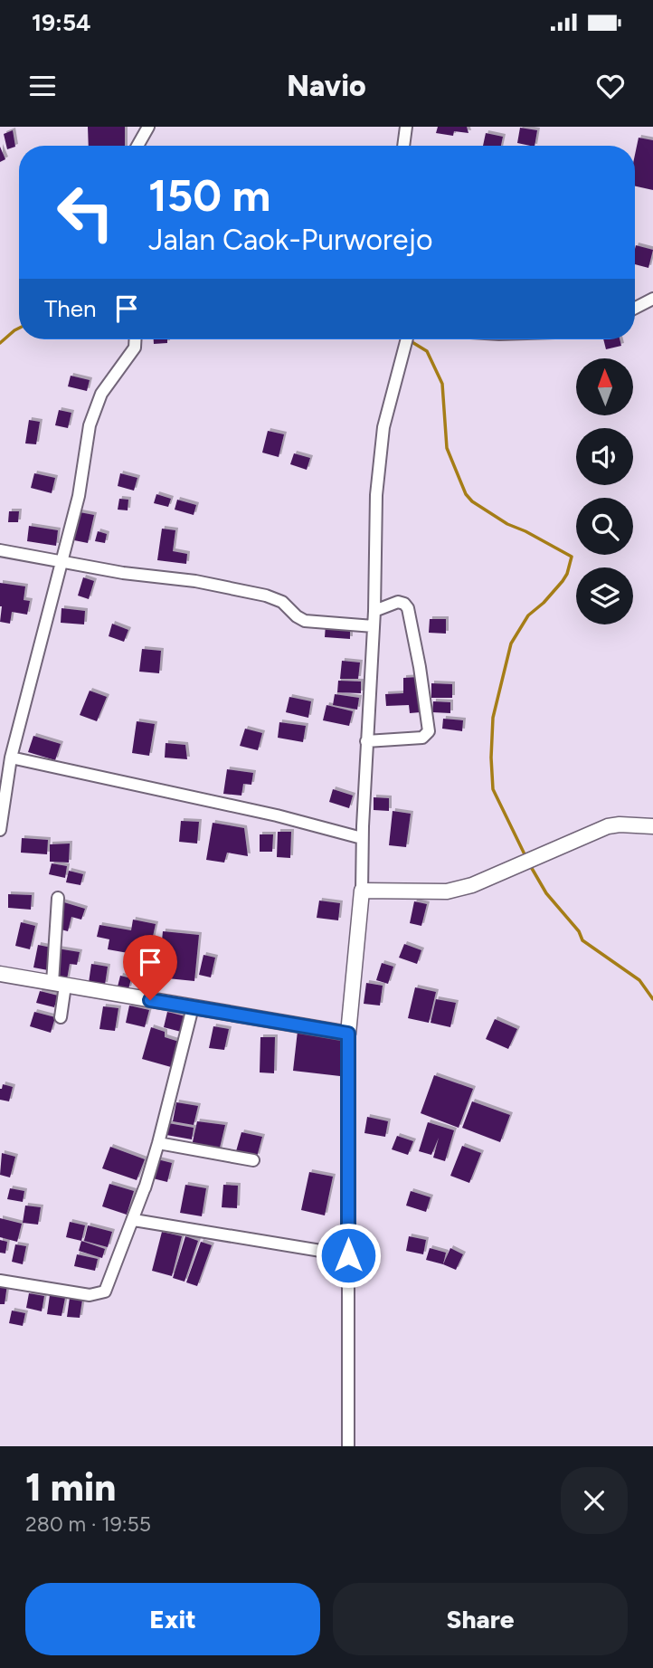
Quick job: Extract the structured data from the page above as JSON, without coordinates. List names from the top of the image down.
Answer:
{
  "north": "top",
  "page": {
    "status": "19:54",
    "header": "Navio",
    "turn": ["150 m", "Jalan Caok-Purworejo"],
    "then": "Then",
    "heading": ["1 min", "280 m · 19:55"],
    "buttons": ["Exit", "Share"]
  }
}
